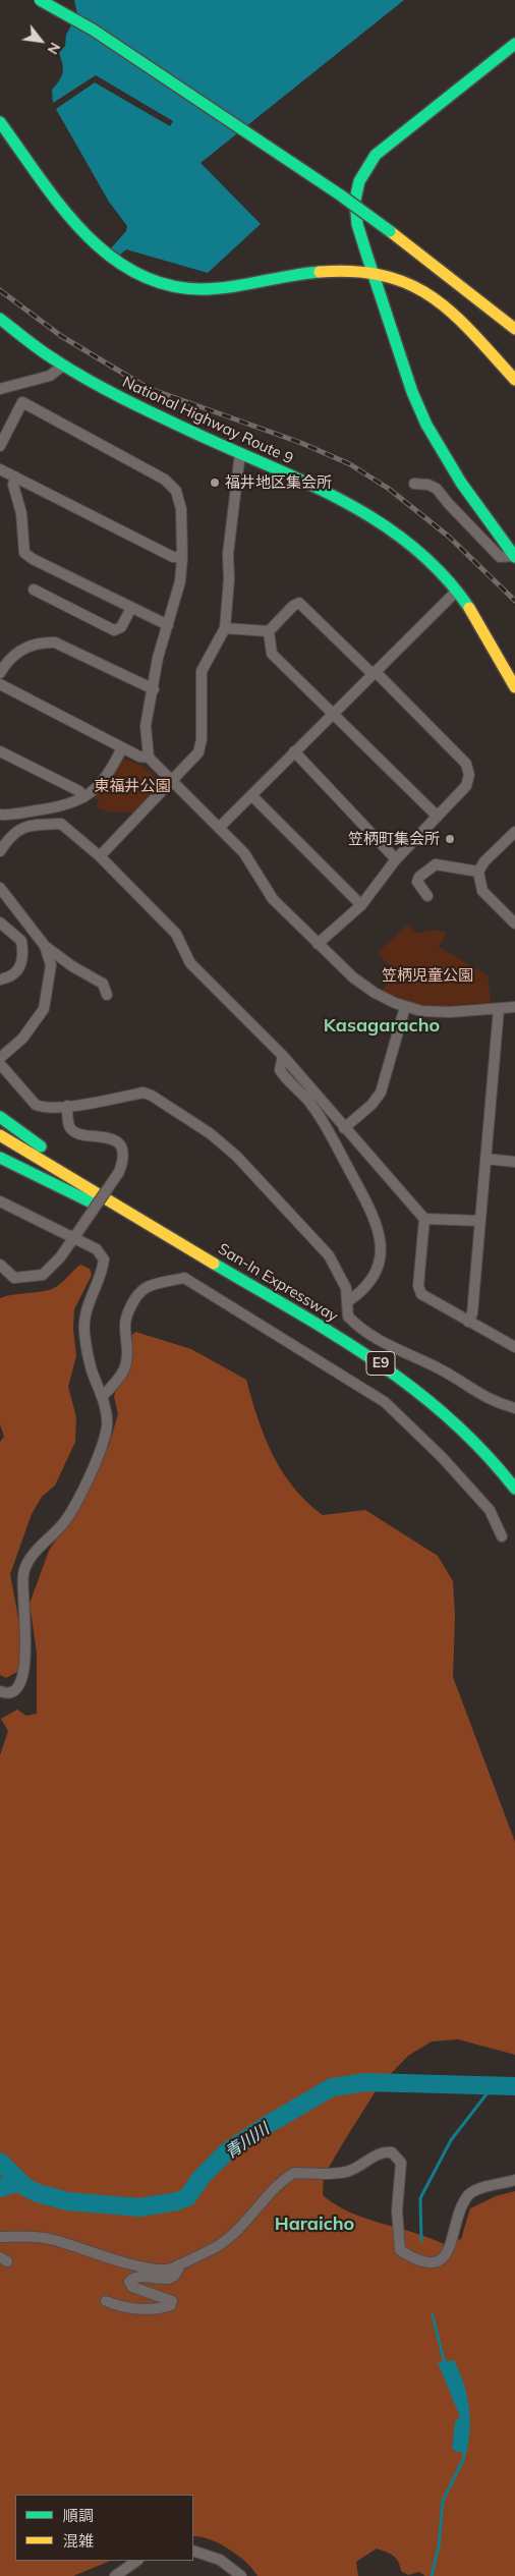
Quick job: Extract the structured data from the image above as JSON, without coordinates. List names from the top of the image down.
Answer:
{
  "streets": {
    "main road": ["National Highway Route 9", "San-In Expressway", "E9"]
  },
  "districts": ["Kasagaracho", "Haraicho"],
  "water": ["青川川"],
  "parks": ["東福井公園", "笠柄児童公園"],
  "places": ["福井地区集会所", "笠柄町集会所"],
  "legend": ["順調", "混雑"],
  "north": "bottom right"
}
